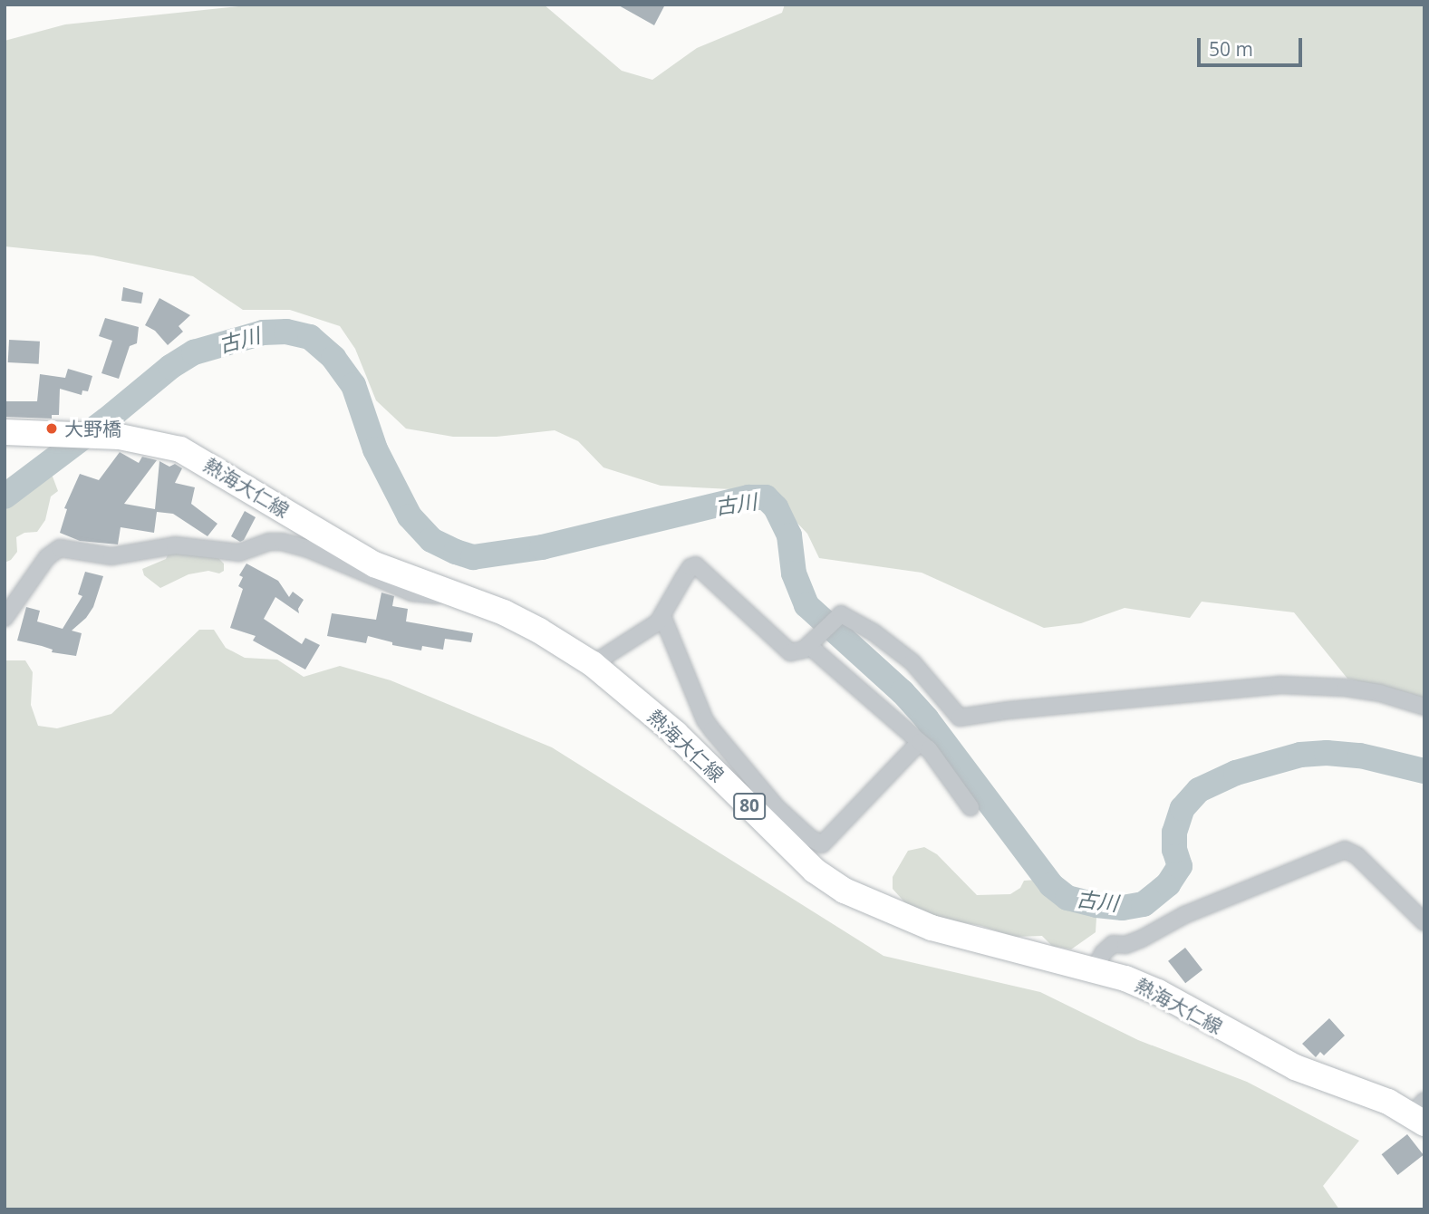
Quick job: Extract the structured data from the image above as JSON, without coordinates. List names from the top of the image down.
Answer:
{
  "streets": {
    "main road": ["熱海大仁線", "80"]
  },
  "water": ["古川"],
  "places": ["大野橋"],
  "scale_bar": "50 m"
}
